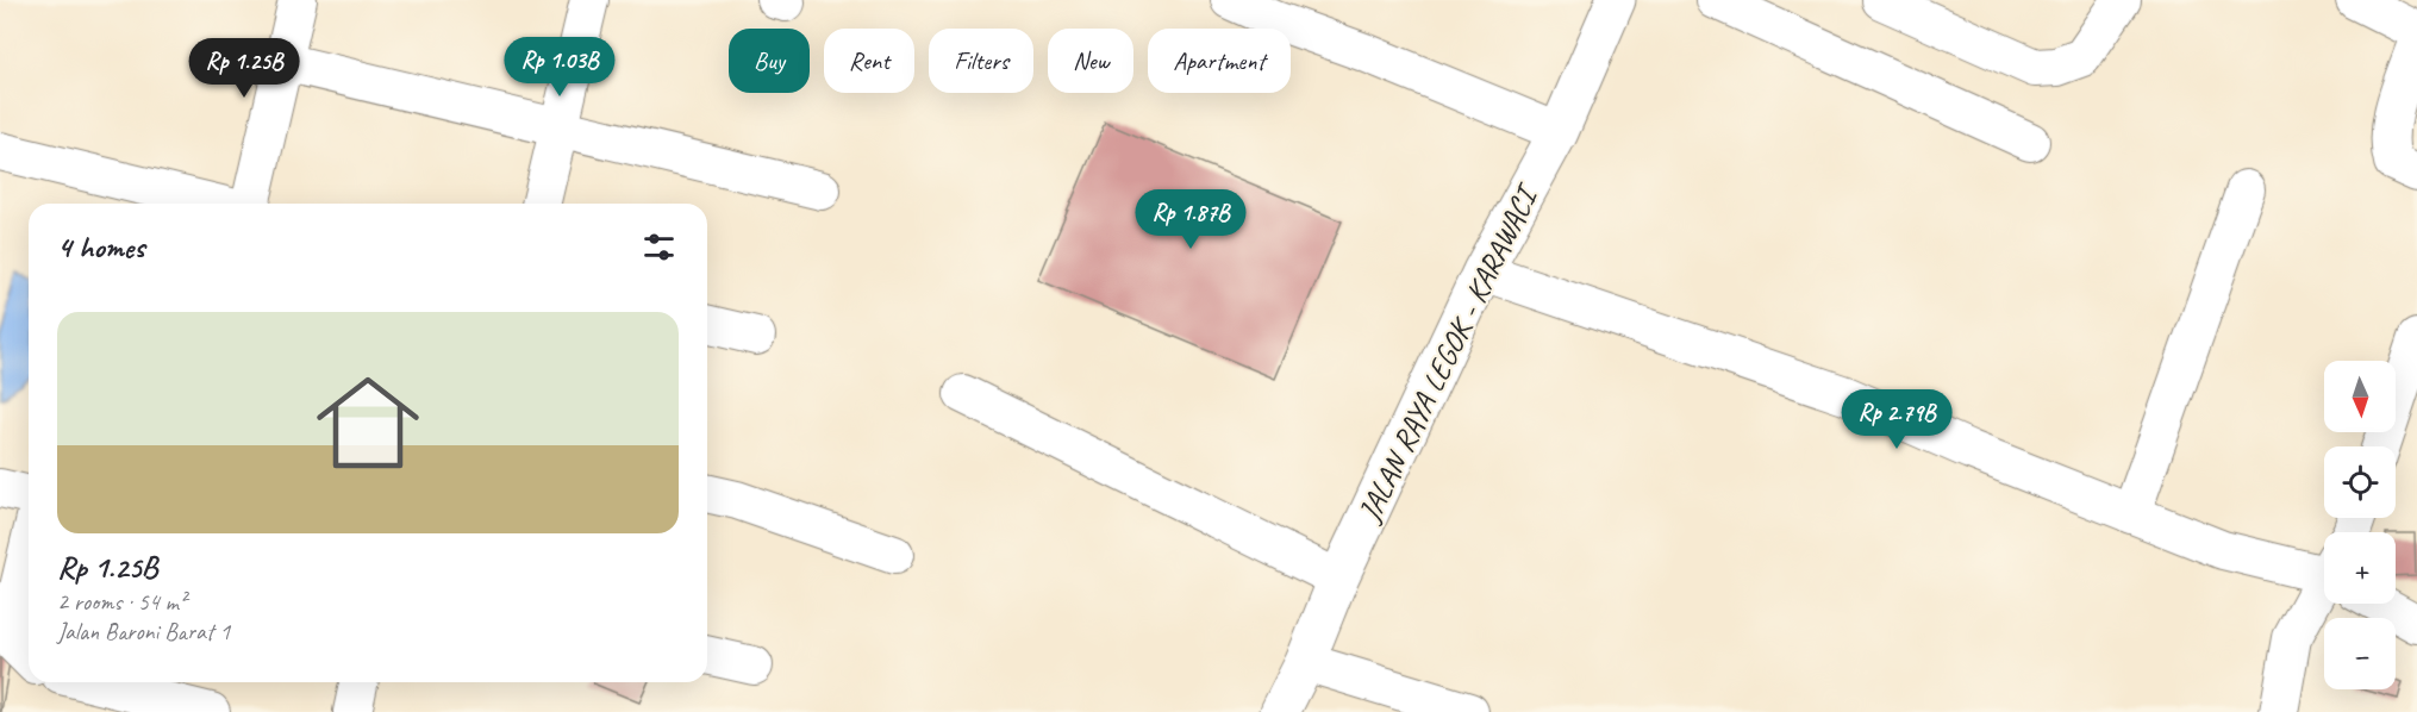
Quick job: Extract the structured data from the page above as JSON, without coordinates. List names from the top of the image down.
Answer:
{
  "streets": {
    "main road": ["JALAN RAYA LEGOK - KARAWACI"]
  },
  "north": "bottom",
  "page": {
    "chip": [
      "Buy",
      "Rent",
      "Filters",
      "New",
      "Apartment"
    ],
    "price": [
      "Rp 1.03B",
      "Rp 1.25B",
      "Rp 1.87B",
      "Rp 2.79B"
    ],
    "heading": "4 homes",
    "list": [
      {
        "name": "Rp 1.25B",
        "note": "2 rooms · 54 m² · Jalan Baroni Barat 1"
      }
    ],
    "map_buttons": ["+", "−"]
  }
}
